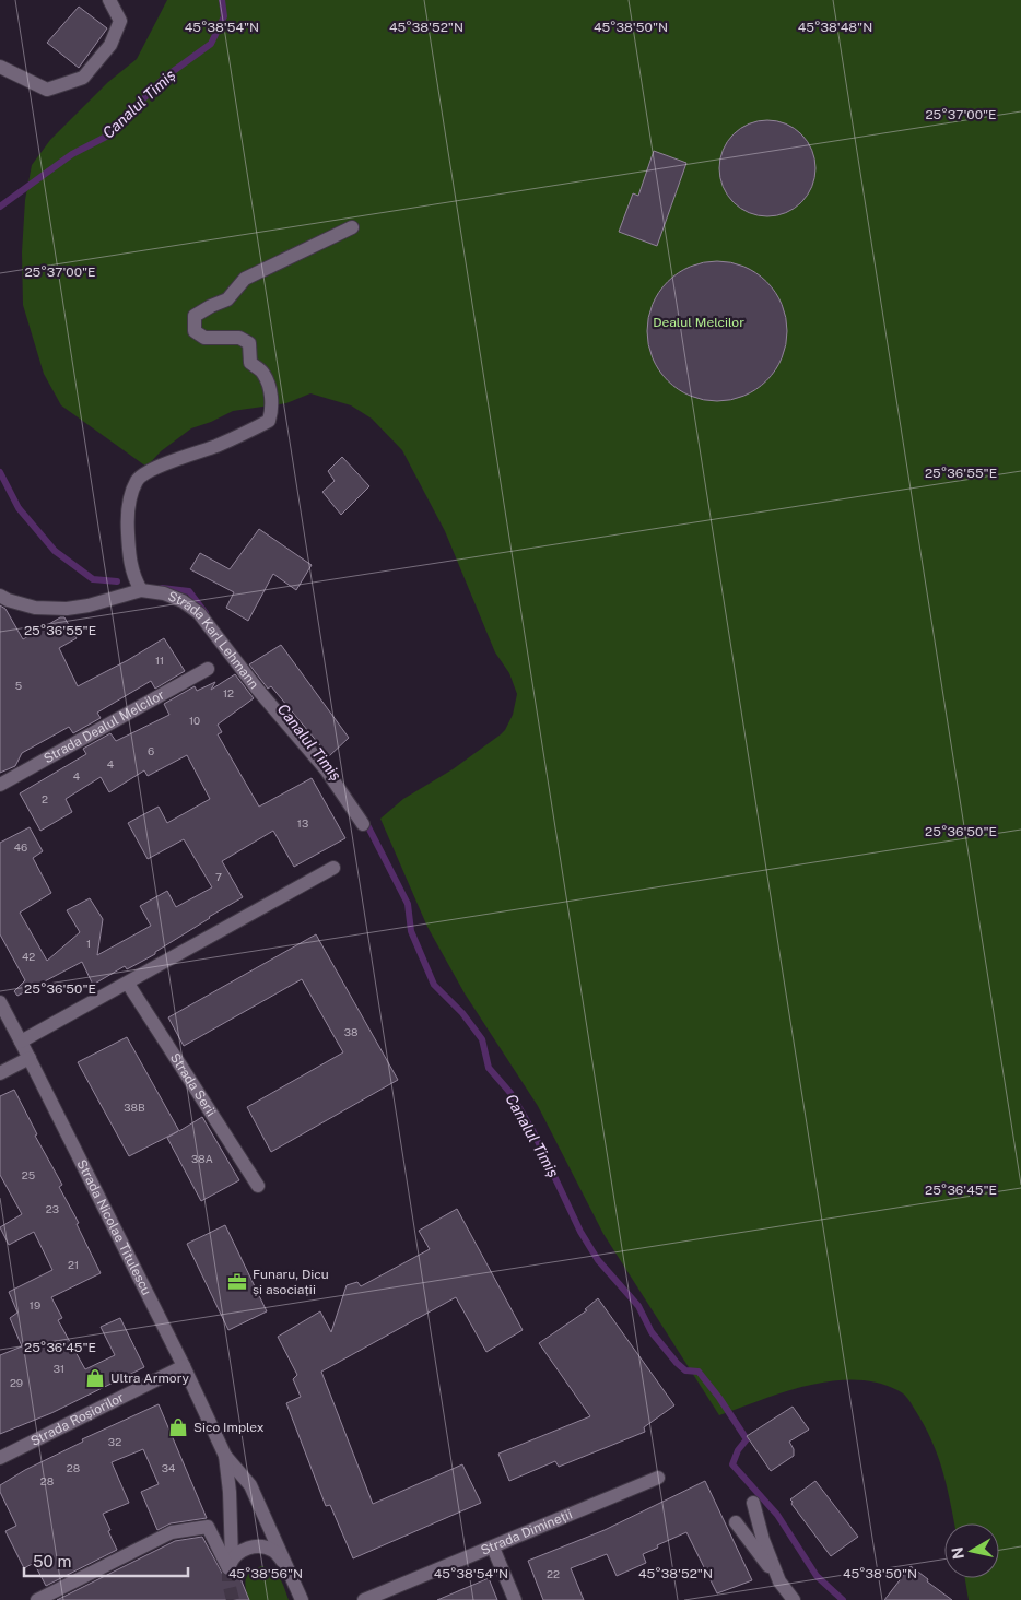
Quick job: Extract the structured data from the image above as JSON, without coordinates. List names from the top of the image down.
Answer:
{
  "streets": {
    "street": [
      "Strada Karl Lehmann",
      "Strada Dealul Melcilor",
      "Strada Serii",
      "Strada Nicolae Titulescu",
      "Strada Roșiorilor",
      "Strada Dimineții"
    ]
  },
  "crossings": [
    ["Strada Nicolae Titulescu", "Strada Roșiorilor"]
  ],
  "water": ["Canalul Timiș"],
  "parks": ["Dealul Melcilor"],
  "places": {
    "office": ["Funaru, Dicu și asociații"],
    "shop": ["Ultra Armory", "Sico Implex"]
  },
  "house_numbers": [
    "11",
    "5",
    "12",
    "10",
    "6",
    "4",
    "4",
    "2",
    "13",
    "46",
    "7",
    "1",
    "42",
    "38",
    "38B",
    "38A",
    "25",
    "23",
    "21",
    "19",
    "31",
    "29",
    "32",
    "28",
    "34",
    "28",
    "22"
  ],
  "scale_bar": "50 m",
  "north": "left",
  "coordinates": [
    "45°38'54\"N",
    "45°38'52\"N",
    "45°38'50\"N",
    "45°38'48\"N",
    "25°37'00\"E",
    "25°36'55\"E",
    "25°36'50\"E",
    "25°36'45\"E",
    "45°38'56\"N"
  ]
}
